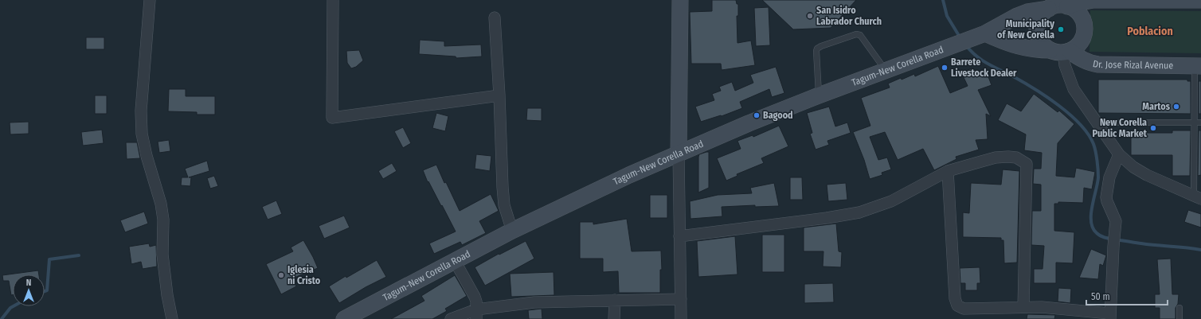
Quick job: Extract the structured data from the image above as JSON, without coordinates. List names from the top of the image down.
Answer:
{
  "streets": {
    "main road": ["Dr. Jose Rizal Avenue", "Tagum-New Corella Road"]
  },
  "crossings": [
    ["Dr. Jose Rizal Avenue", "Tagum-New Corella Road"]
  ],
  "districts": ["Poblacion"],
  "places": [
    "San Isidro Labrador Church",
    "Municipality of New Corella",
    "Barrete Livestock Dealer",
    "Martos",
    "Bagood",
    "New Corella Public Market",
    "Iglesia ni Cristo"
  ],
  "scale_bar": "50 m",
  "north": "top"
}
